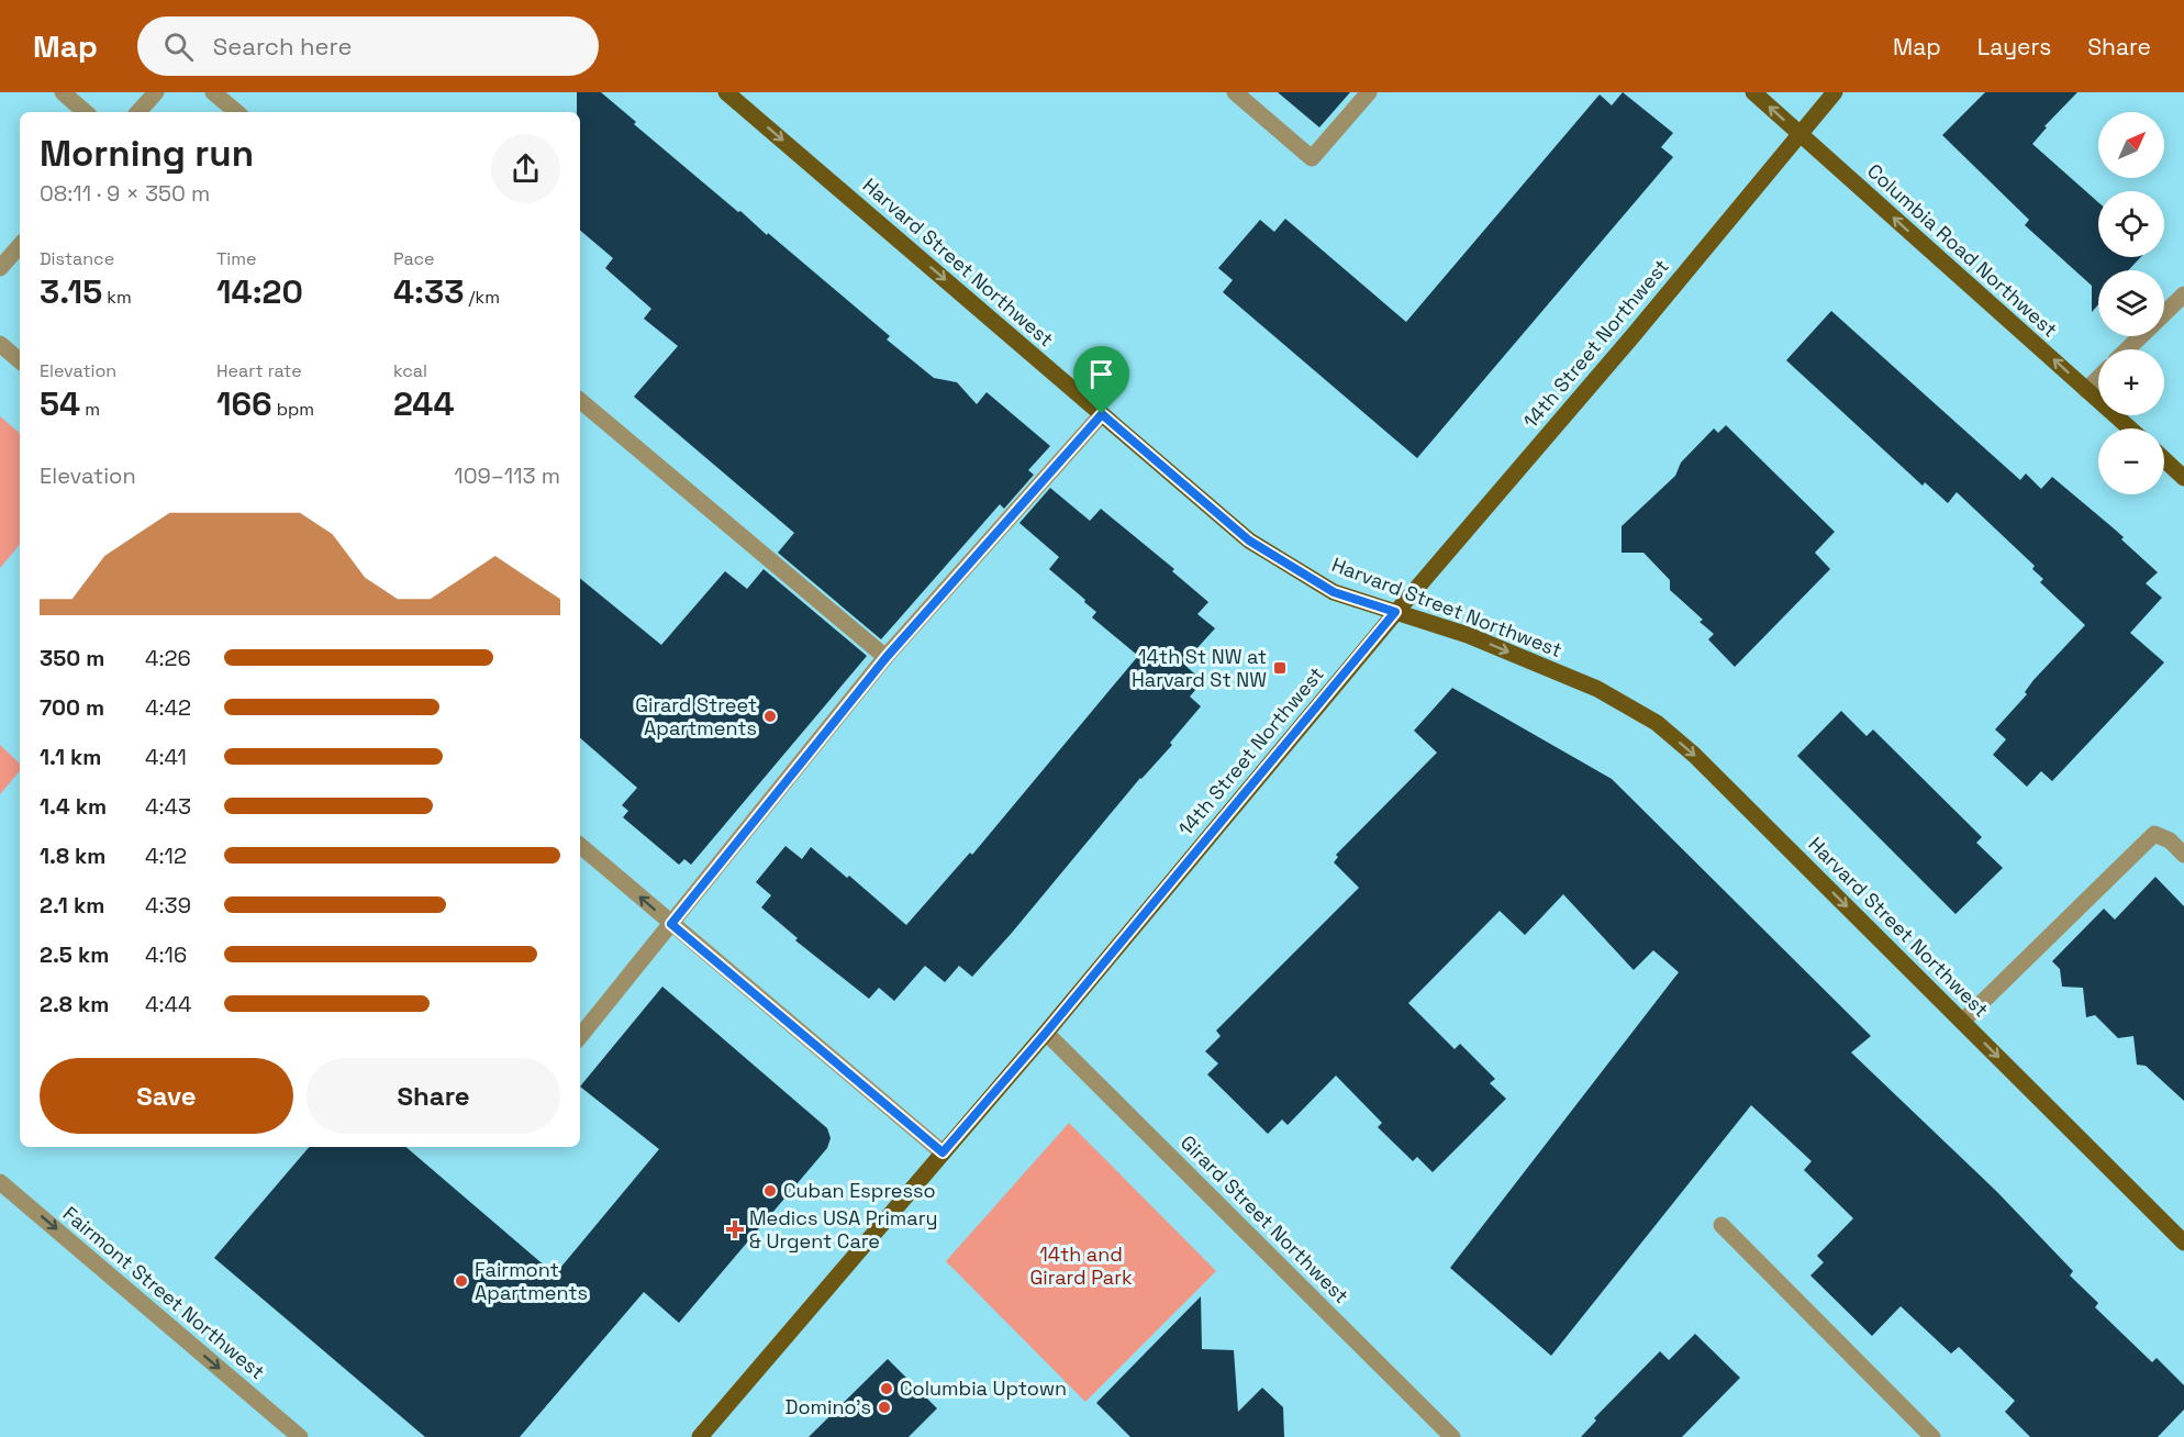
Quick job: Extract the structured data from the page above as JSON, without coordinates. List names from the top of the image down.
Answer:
{
  "streets": {
    "main road": ["Columbia Road Northwest", "Harvard Street Northwest", "14th Street Northwest"],
    "street": ["Girard Street Northwest", "Fairmont Street Northwest"]
  },
  "crossings": [
    ["Columbia Road Northwest", "14th Street Northwest"],
    ["Harvard Street Northwest", "14th Street Northwest"],
    ["14th Street Northwest", "Girard Street Northwest"]
  ],
  "one_way": ["Columbia Road Northwest", "Harvard Street Northwest", "Fairmont Street Northwest"],
  "parks": ["14th and Girard Park"],
  "places": {
    "transit": ["14th St NW at Harvard St NW"],
    "other": [
      "Girard Street Apartments",
      "Cuban Espresso",
      "Fairmont Apartments",
      "Columbia Uptown",
      "Domino's"
    ],
    "health": ["Medics USA Primary & Urgent Care"]
  },
  "north": "top right",
  "page": {
    "header": "Map",
    "search": "Search here",
    "nav": ["Map", "Layers", "Share"],
    "map_buttons": ["+", "−"],
    "heading": ["Morning run", "08:11 · 9 × 350 m"],
    "stats": [
      ["Distance", "3.15 km"],
      ["Time", "14:20"],
      ["Pace", "4:33 /km"],
      ["Elevation", "54 m"],
      ["Heart rate", "166 bpm"],
      ["kcal", "244"]
    ],
    "chart": ["Elevation", "109–113 m"],
    "list": [
      {
        "name": "350 m",
        "note": "4:26"
      },
      {
        "name": "700 m",
        "note": "4:42"
      },
      {
        "name": "1.1 km",
        "note": "4:41"
      },
      {
        "name": "1.4 km",
        "note": "4:43"
      },
      {
        "name": "1.8 km",
        "note": "4:12"
      },
      {
        "name": "2.1 km",
        "note": "4:39"
      },
      {
        "name": "2.5 km",
        "note": "4:16"
      },
      {
        "name": "2.8 km",
        "note": "4:44"
      }
    ],
    "buttons": ["Save", "Share"]
  }
}
